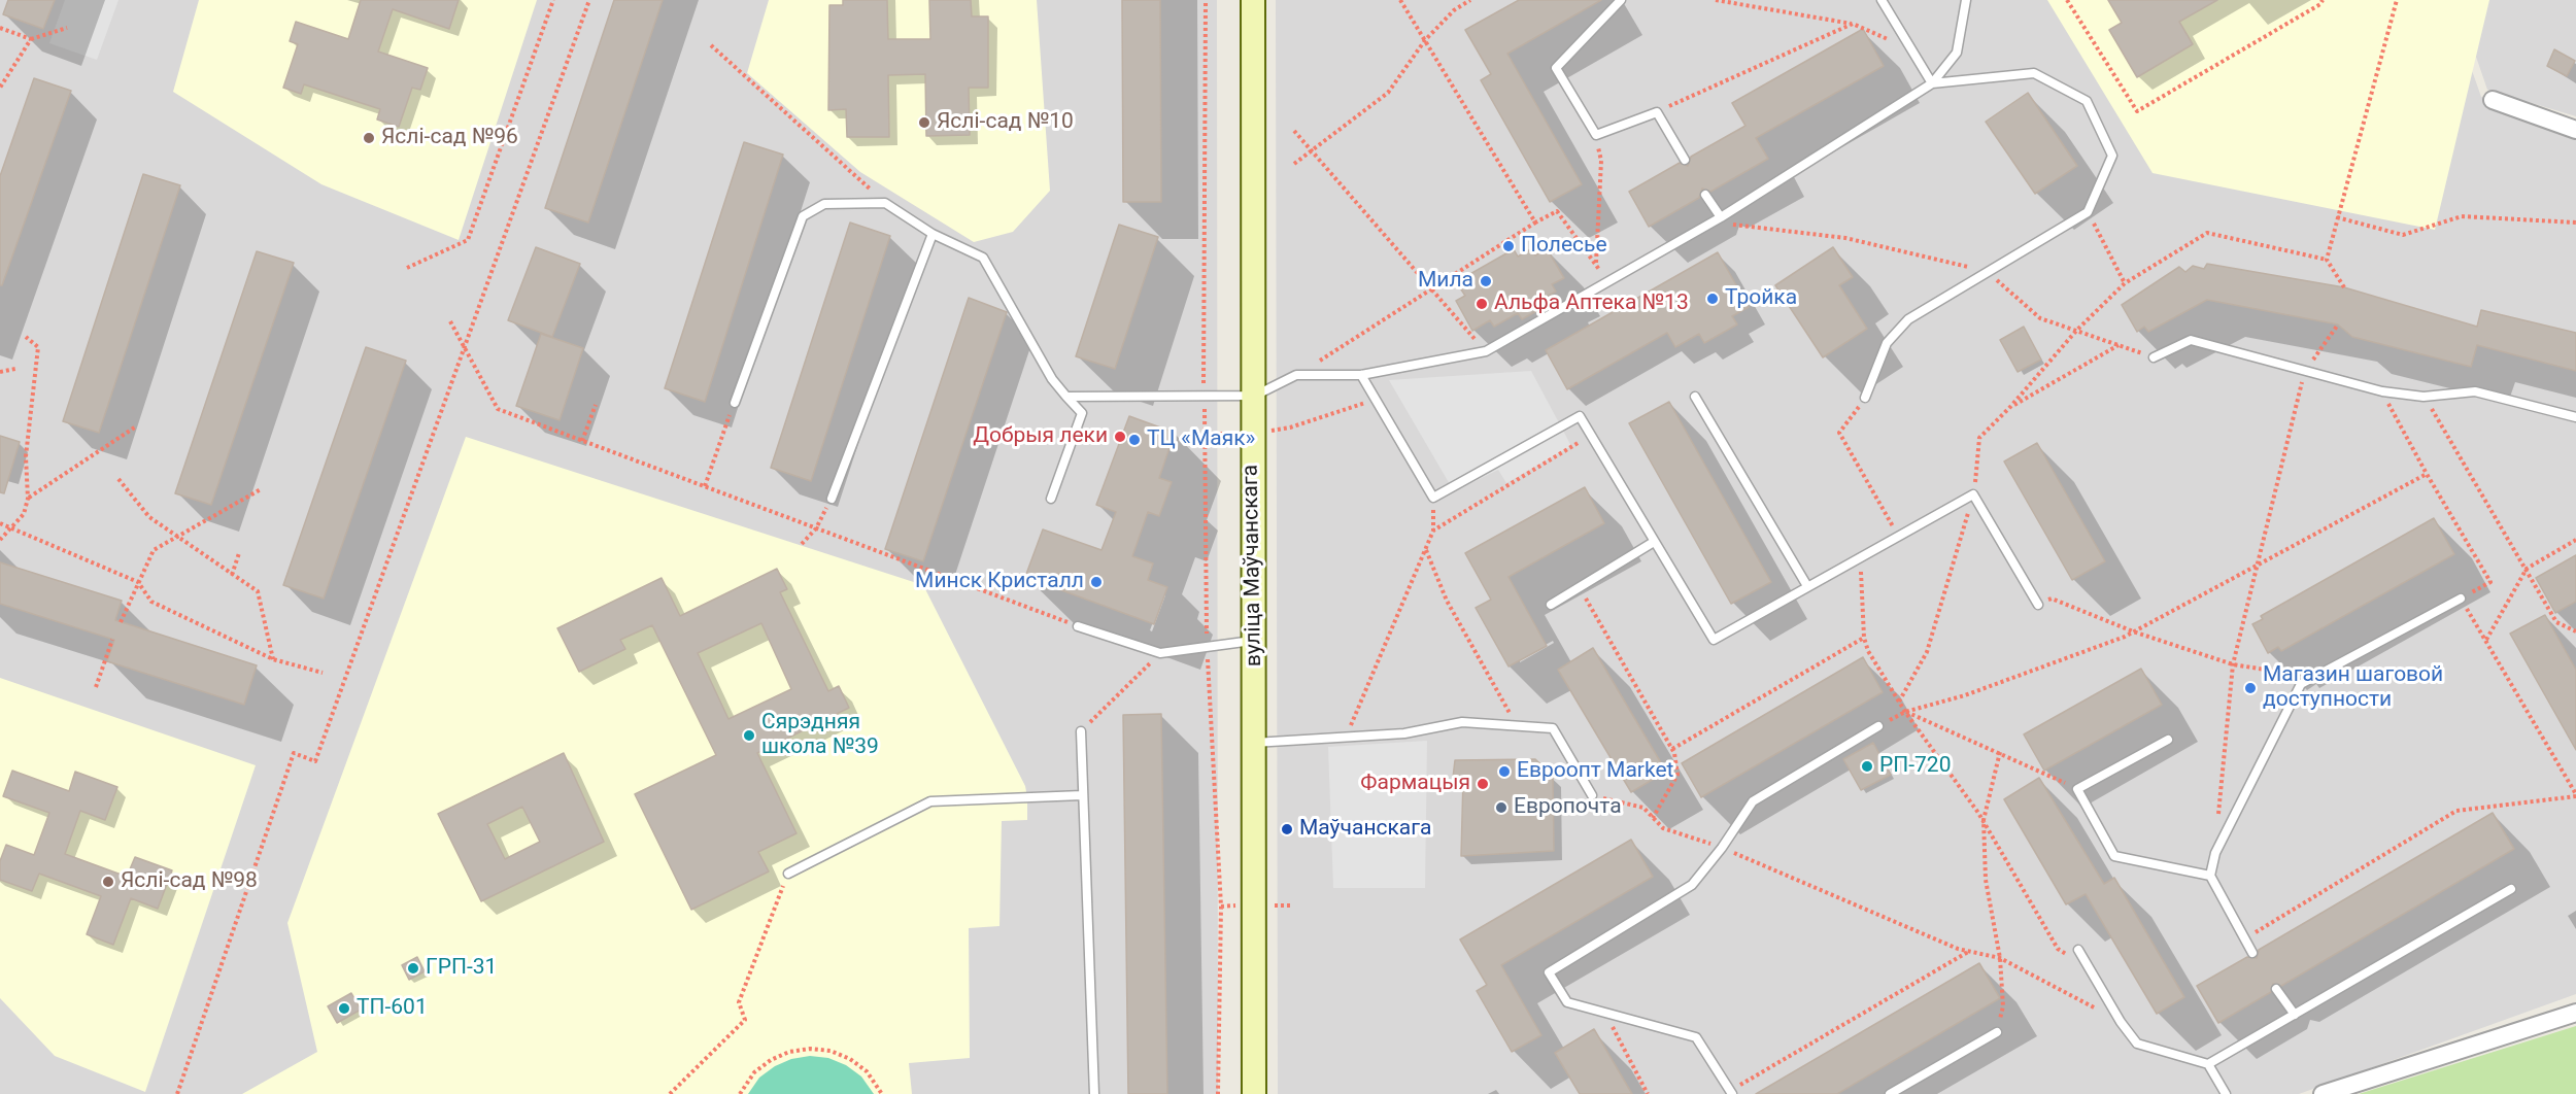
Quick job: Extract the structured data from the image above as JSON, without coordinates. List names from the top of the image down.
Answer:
{
  "streets": {
    "main road": ["вуліца Маўчанскага"]
  },
  "places": [
    "Яслі-сад №10",
    "Яслі-сад №96",
    "Полесье",
    "Мила",
    "Тройка",
    "Альфа Аптека №13",
    "Добрыя леки",
    "ТЦ «Маяк»",
    "Минск Кристалл",
    "Магазин шаговой доступности",
    "Сярэдняя школа №39",
    "РП-720",
    "Евроопт Market",
    "Фармацыя",
    "Европочта",
    "Маўчанскага",
    "Яслі-сад №98",
    "ГРП-31",
    "ТП-601"
  ]
}
